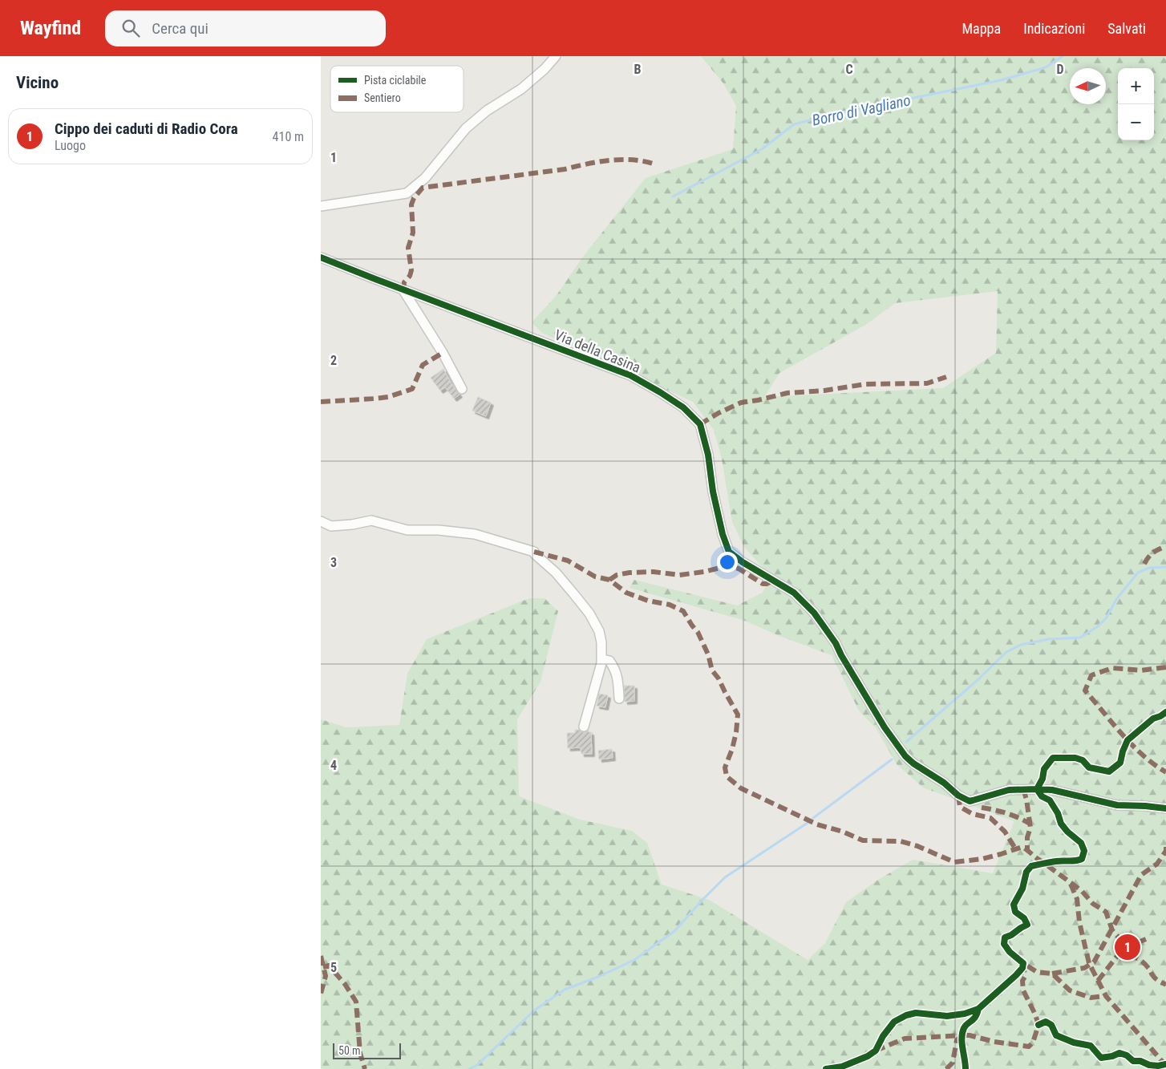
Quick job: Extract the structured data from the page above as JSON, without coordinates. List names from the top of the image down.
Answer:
{
  "streets": {
    "street": ["Via della Casina"]
  },
  "water": ["Borro di Vagliano"],
  "legend": ["Pista ciclabile", "Sentiero"],
  "scale_bar": "50 m",
  "north": "left",
  "page": {
    "header": "Wayfind",
    "search": "Cerca qui",
    "nav": ["Mappa", "Indicazioni", "Salvati"],
    "heading": "Vicino",
    "map_buttons": ["+", "−"],
    "list": [
      {
        "mark": "1",
        "name": "Cippo dei caduti di Radio Cora",
        "note": "Luogo",
        "value": "410 m"
      }
    ],
    "pins": "1",
    "scale": "50 m"
  },
  "grid": {
    "columns": ["B", "C", "D"],
    "rows": [
      "1",
      "2",
      "3",
      "4",
      "5"
    ]
  }
}
